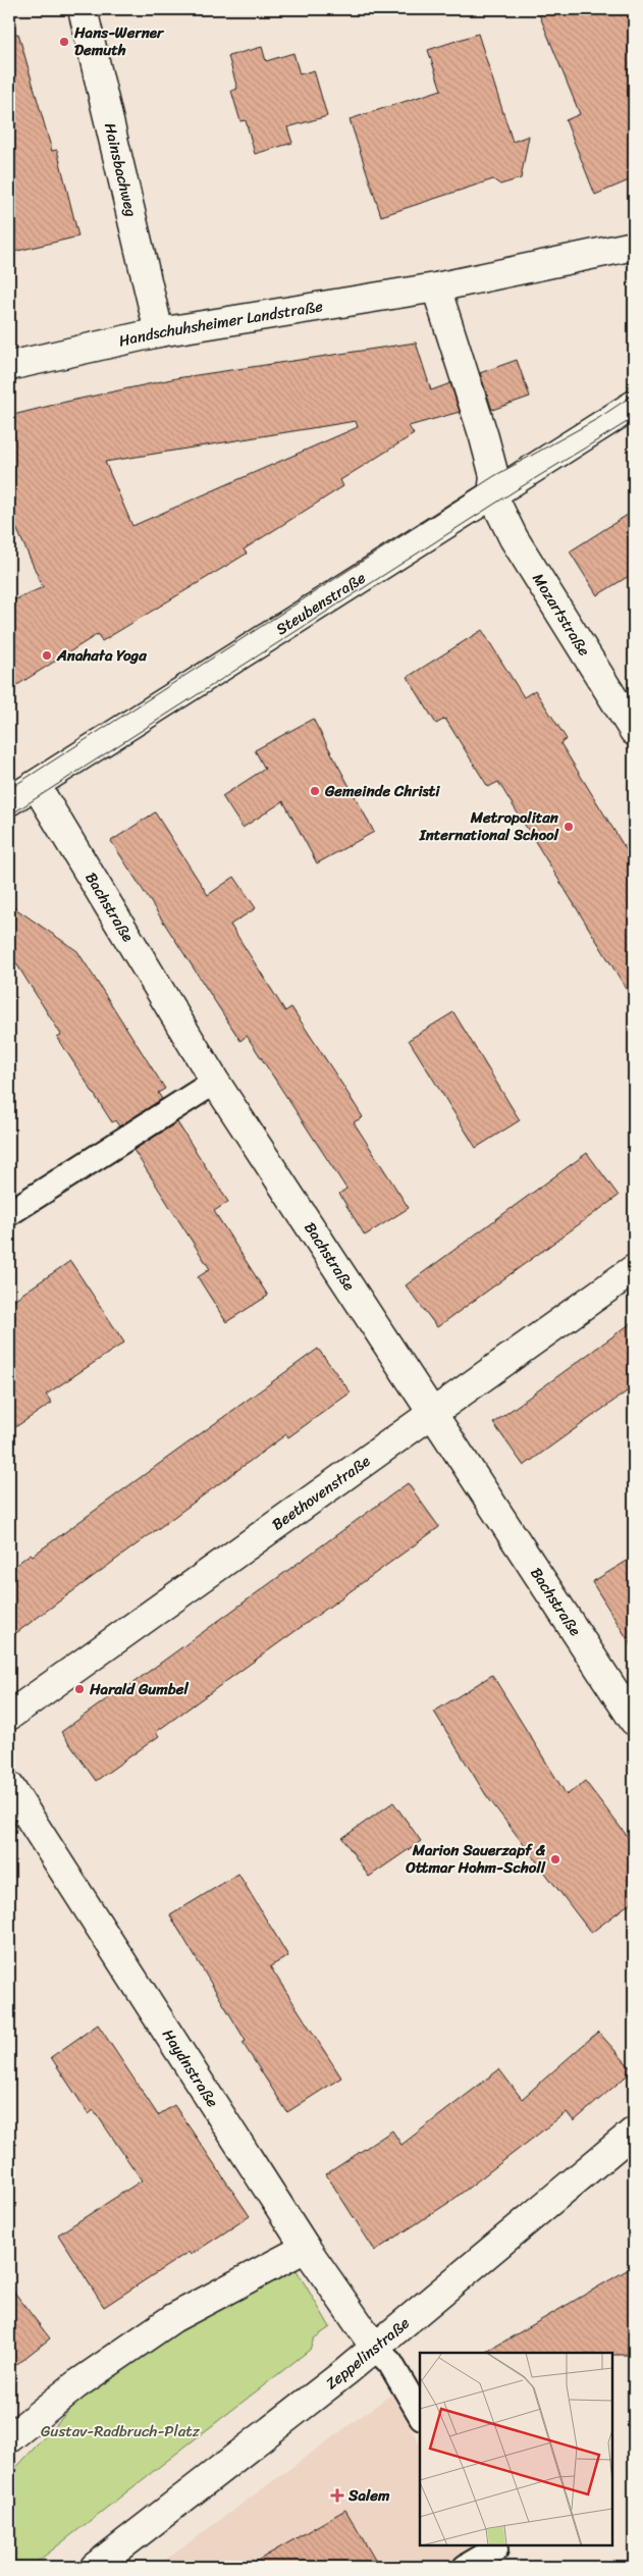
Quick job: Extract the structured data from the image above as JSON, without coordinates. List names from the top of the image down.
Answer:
{
  "streets": {
    "street": [
      "Hainsbachweg",
      "Handschuhsheimer Landstraße",
      "Steubenstraße",
      "Mozartstraße",
      "Bachstraße",
      "Beethovenstraße",
      "Haydnstraße",
      "Zeppelinstraße"
    ]
  },
  "crossings": [
    ["Hainsbachweg", "Handschuhsheimer Landstraße"],
    ["Steubenstraße", "Mozartstraße"],
    ["Steubenstraße", "Bachstraße"],
    ["Bachstraße", "Beethovenstraße"],
    ["Haydnstraße", "Zeppelinstraße"]
  ],
  "parks": ["Gustav-Radbruch-Platz"],
  "places": {
    "other": [
      "Hans-Werner Demuth",
      "Anahata Yoga",
      "Gemeinde Christi",
      "Metropolitan International School",
      "Harald Gumbel",
      "Marion Sauerzapf & Ottmar Hohm-Scholl"
    ],
    "health": ["Salem"]
  }
}
